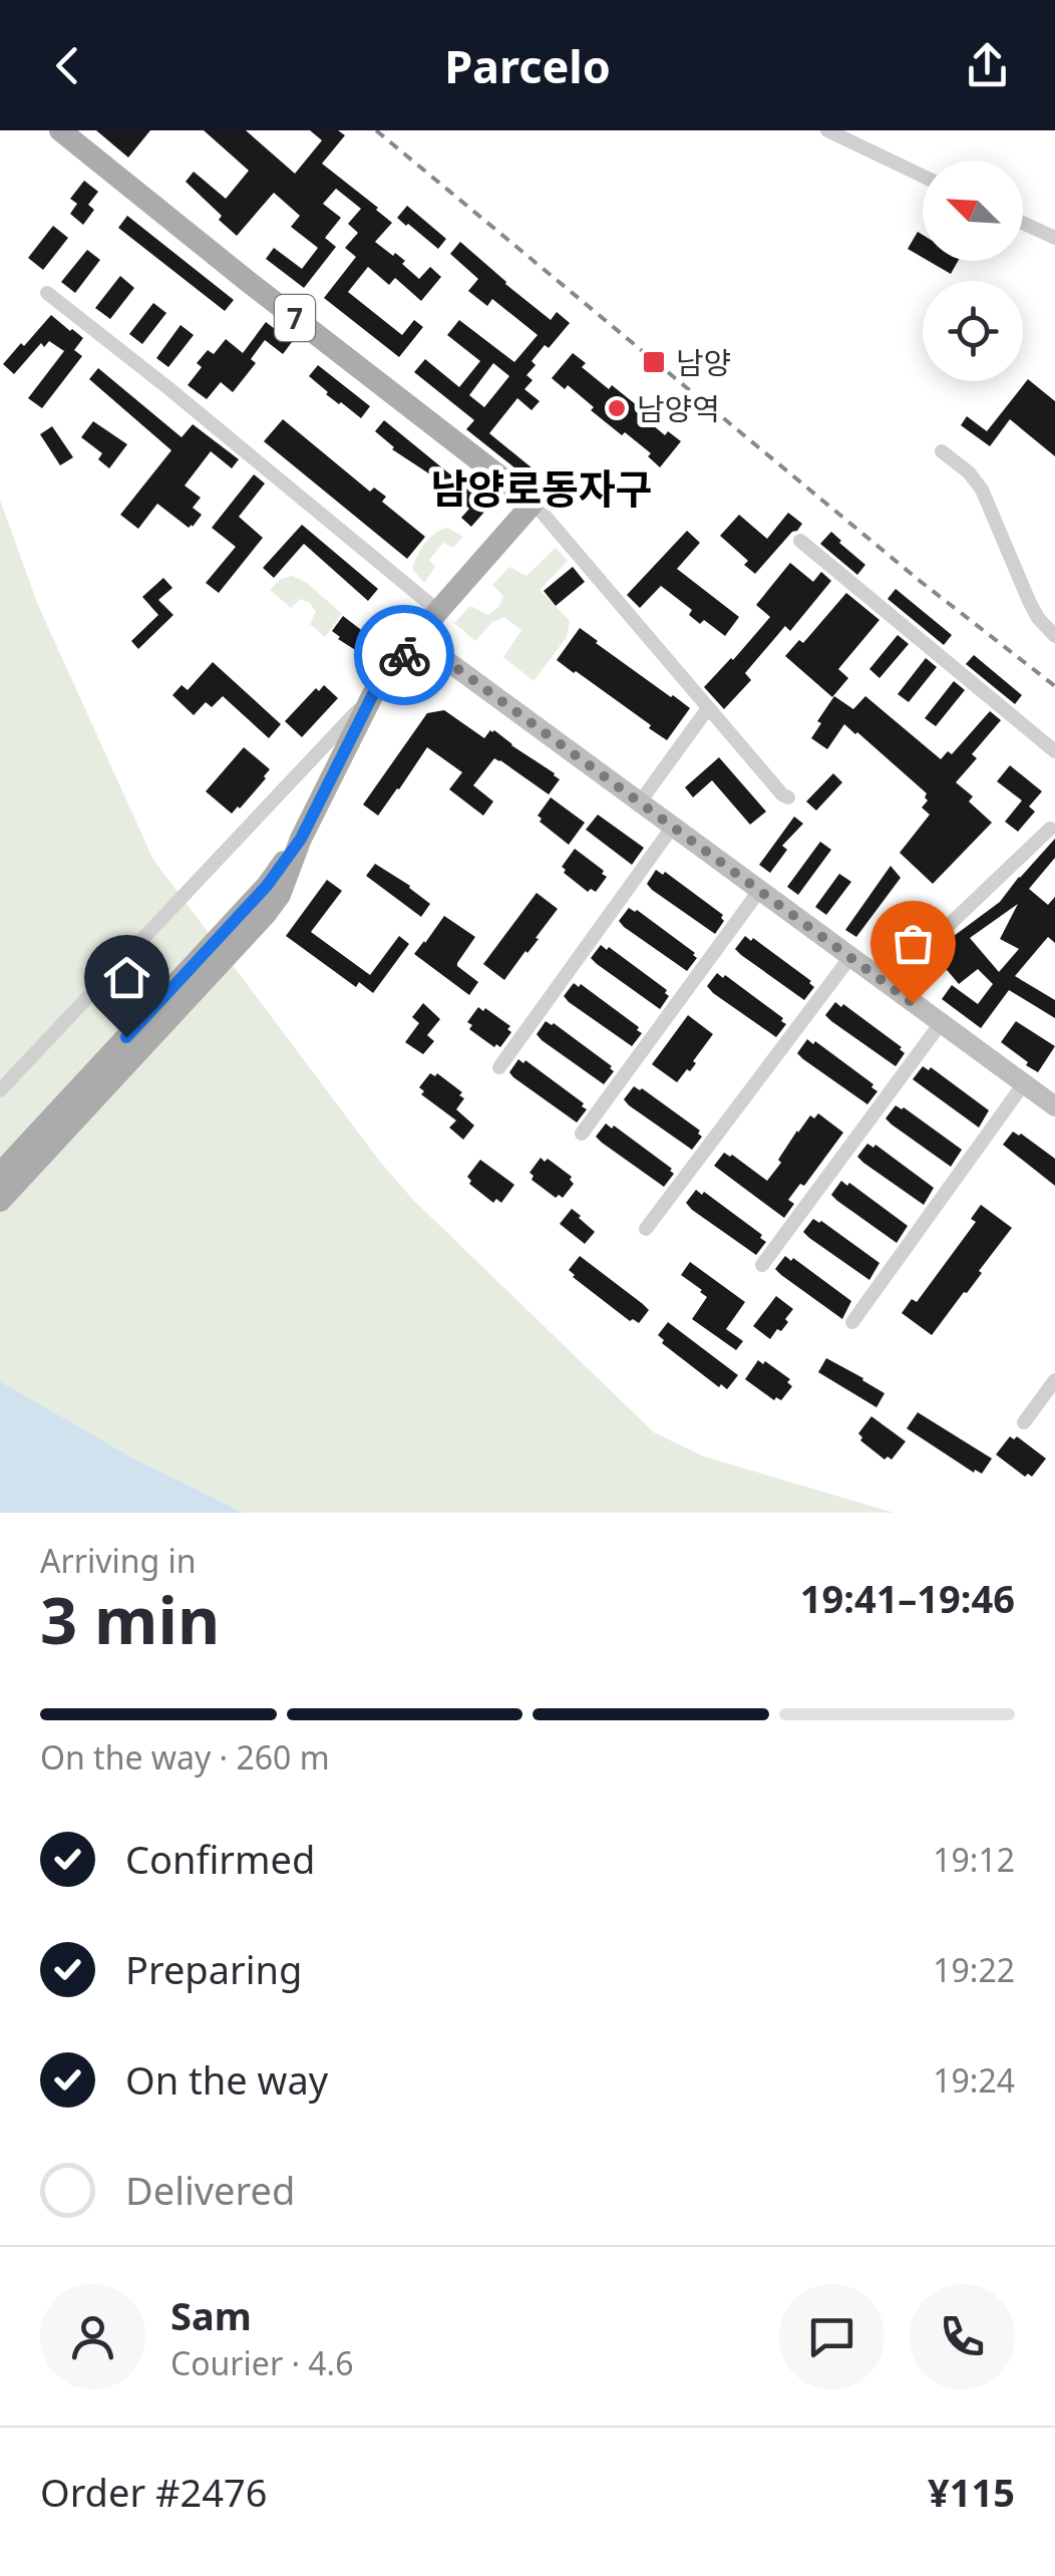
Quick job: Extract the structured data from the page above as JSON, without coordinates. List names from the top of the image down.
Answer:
{
  "streets": {
    "main road": ["7"]
  },
  "districts": ["남양로동자구"],
  "places": {
    "transit": ["남양"],
    "other": ["남양역"]
  },
  "north": "top left",
  "page": {
    "header": "Parcelo",
    "heading": ["3 min", "Arriving in", "19:41–19:46"],
    "panel": [
      "Sam",
      "Courier · 4.6",
      "Order #2476",
      "¥115"
    ],
    "bar": "On the way · 260 m",
    "list": [
      ["Confirmed", "19:12"],
      ["Preparing", "19:22"],
      ["On the way", "19:24"],
      "Delivered"
    ]
  }
}
